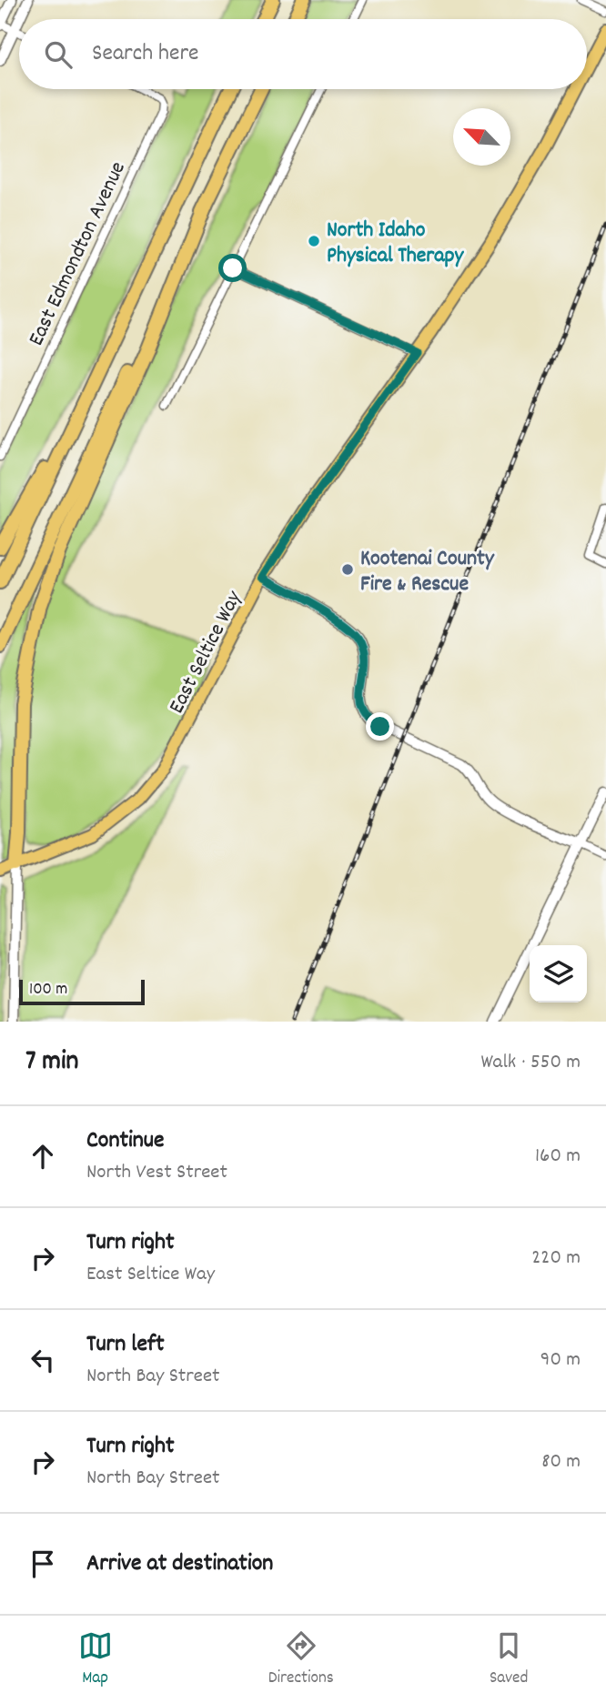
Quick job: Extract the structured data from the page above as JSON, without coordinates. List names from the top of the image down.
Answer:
{
  "streets": {
    "main road": ["East Seltice Way"],
    "street": ["East Edmondton Avenue"]
  },
  "places": ["North Idaho Physical Therapy", "Kootenai County Fire & Rescue"],
  "scale_bar": "100 m",
  "north": "top left",
  "page": {
    "search": "Search here",
    "scale": "100 m",
    "heading": ["7 min", "Walk · 550 m"],
    "list": [
      ["Continue", "North Vest Street", "160 m"],
      ["Turn right", "East Seltice Way", "220 m"],
      ["Turn left", "North Bay Street", "90 m"],
      ["Turn right", "North Bay Street", "80 m"],
      "Arrive at destination"
    ],
    "nav": ["Map", "Directions", "Saved"]
  }
}
